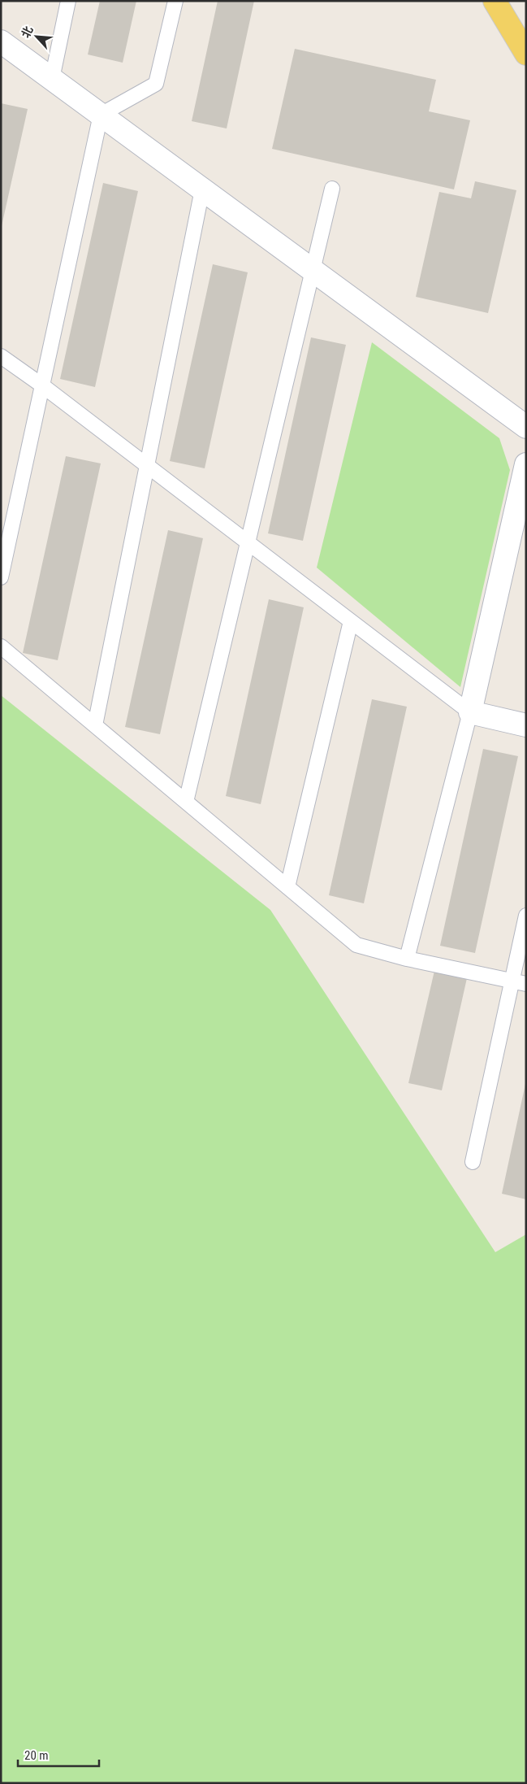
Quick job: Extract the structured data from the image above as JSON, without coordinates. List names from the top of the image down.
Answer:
{
  "scale_bar": "20 m",
  "north": "top left"
}
